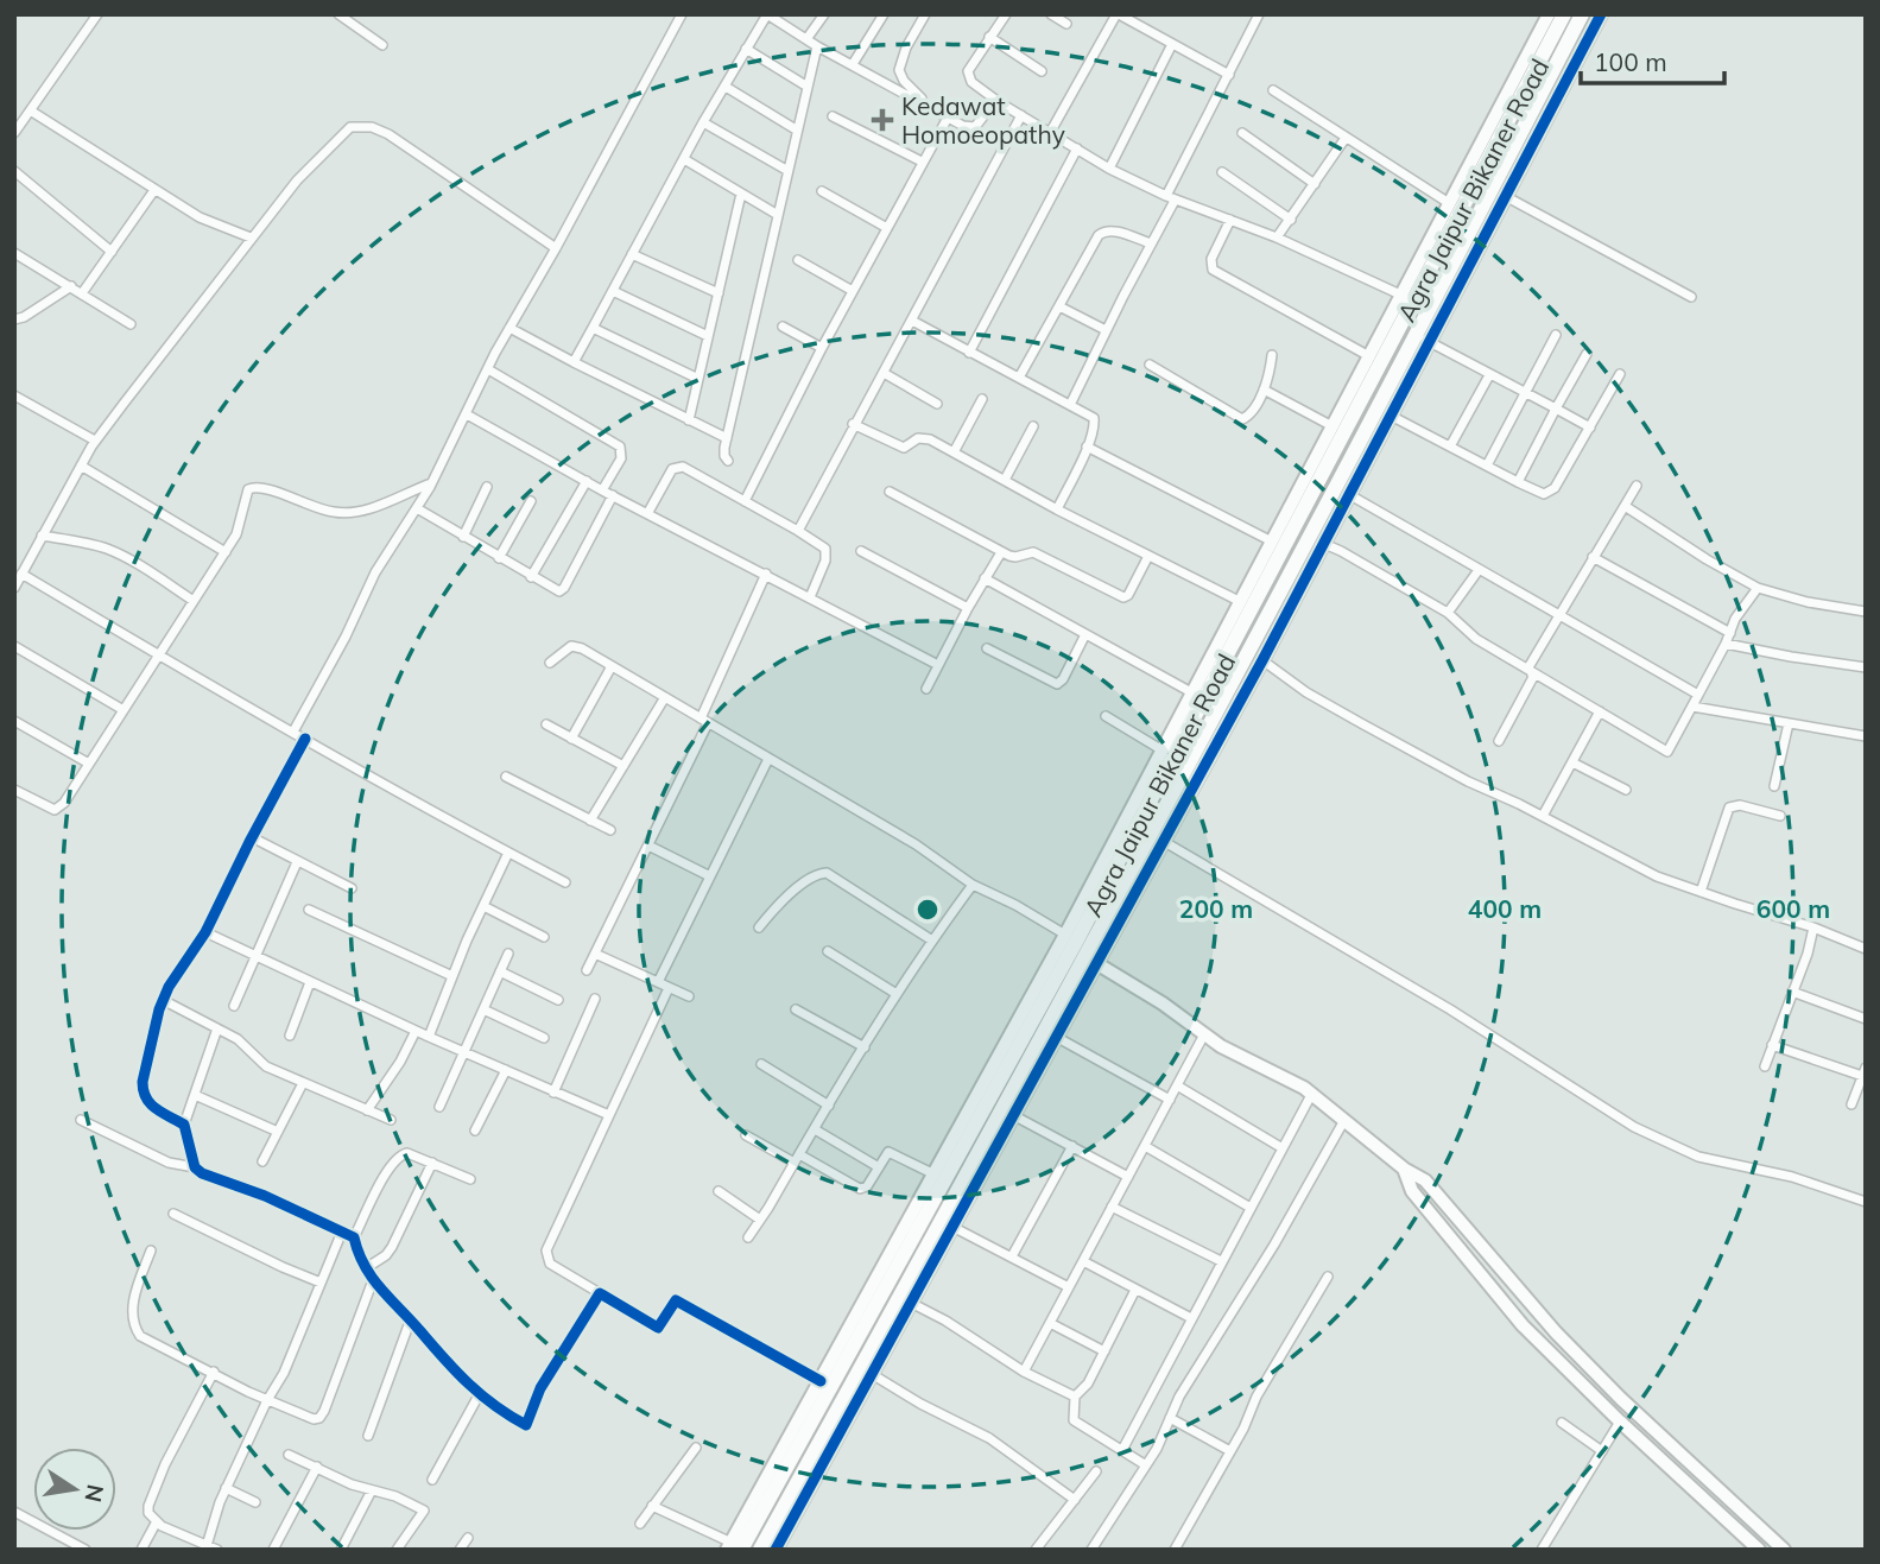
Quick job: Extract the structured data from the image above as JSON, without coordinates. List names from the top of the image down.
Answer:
{
  "streets": {
    "highway": ["Agra Jaipur Bikaner Road"]
  },
  "places": {
    "health": ["Kedawat Homoeopathy"]
  },
  "scale_bar": "100 m",
  "north": "right",
  "rings": ["200 m", "400 m", "600 m"]
}
